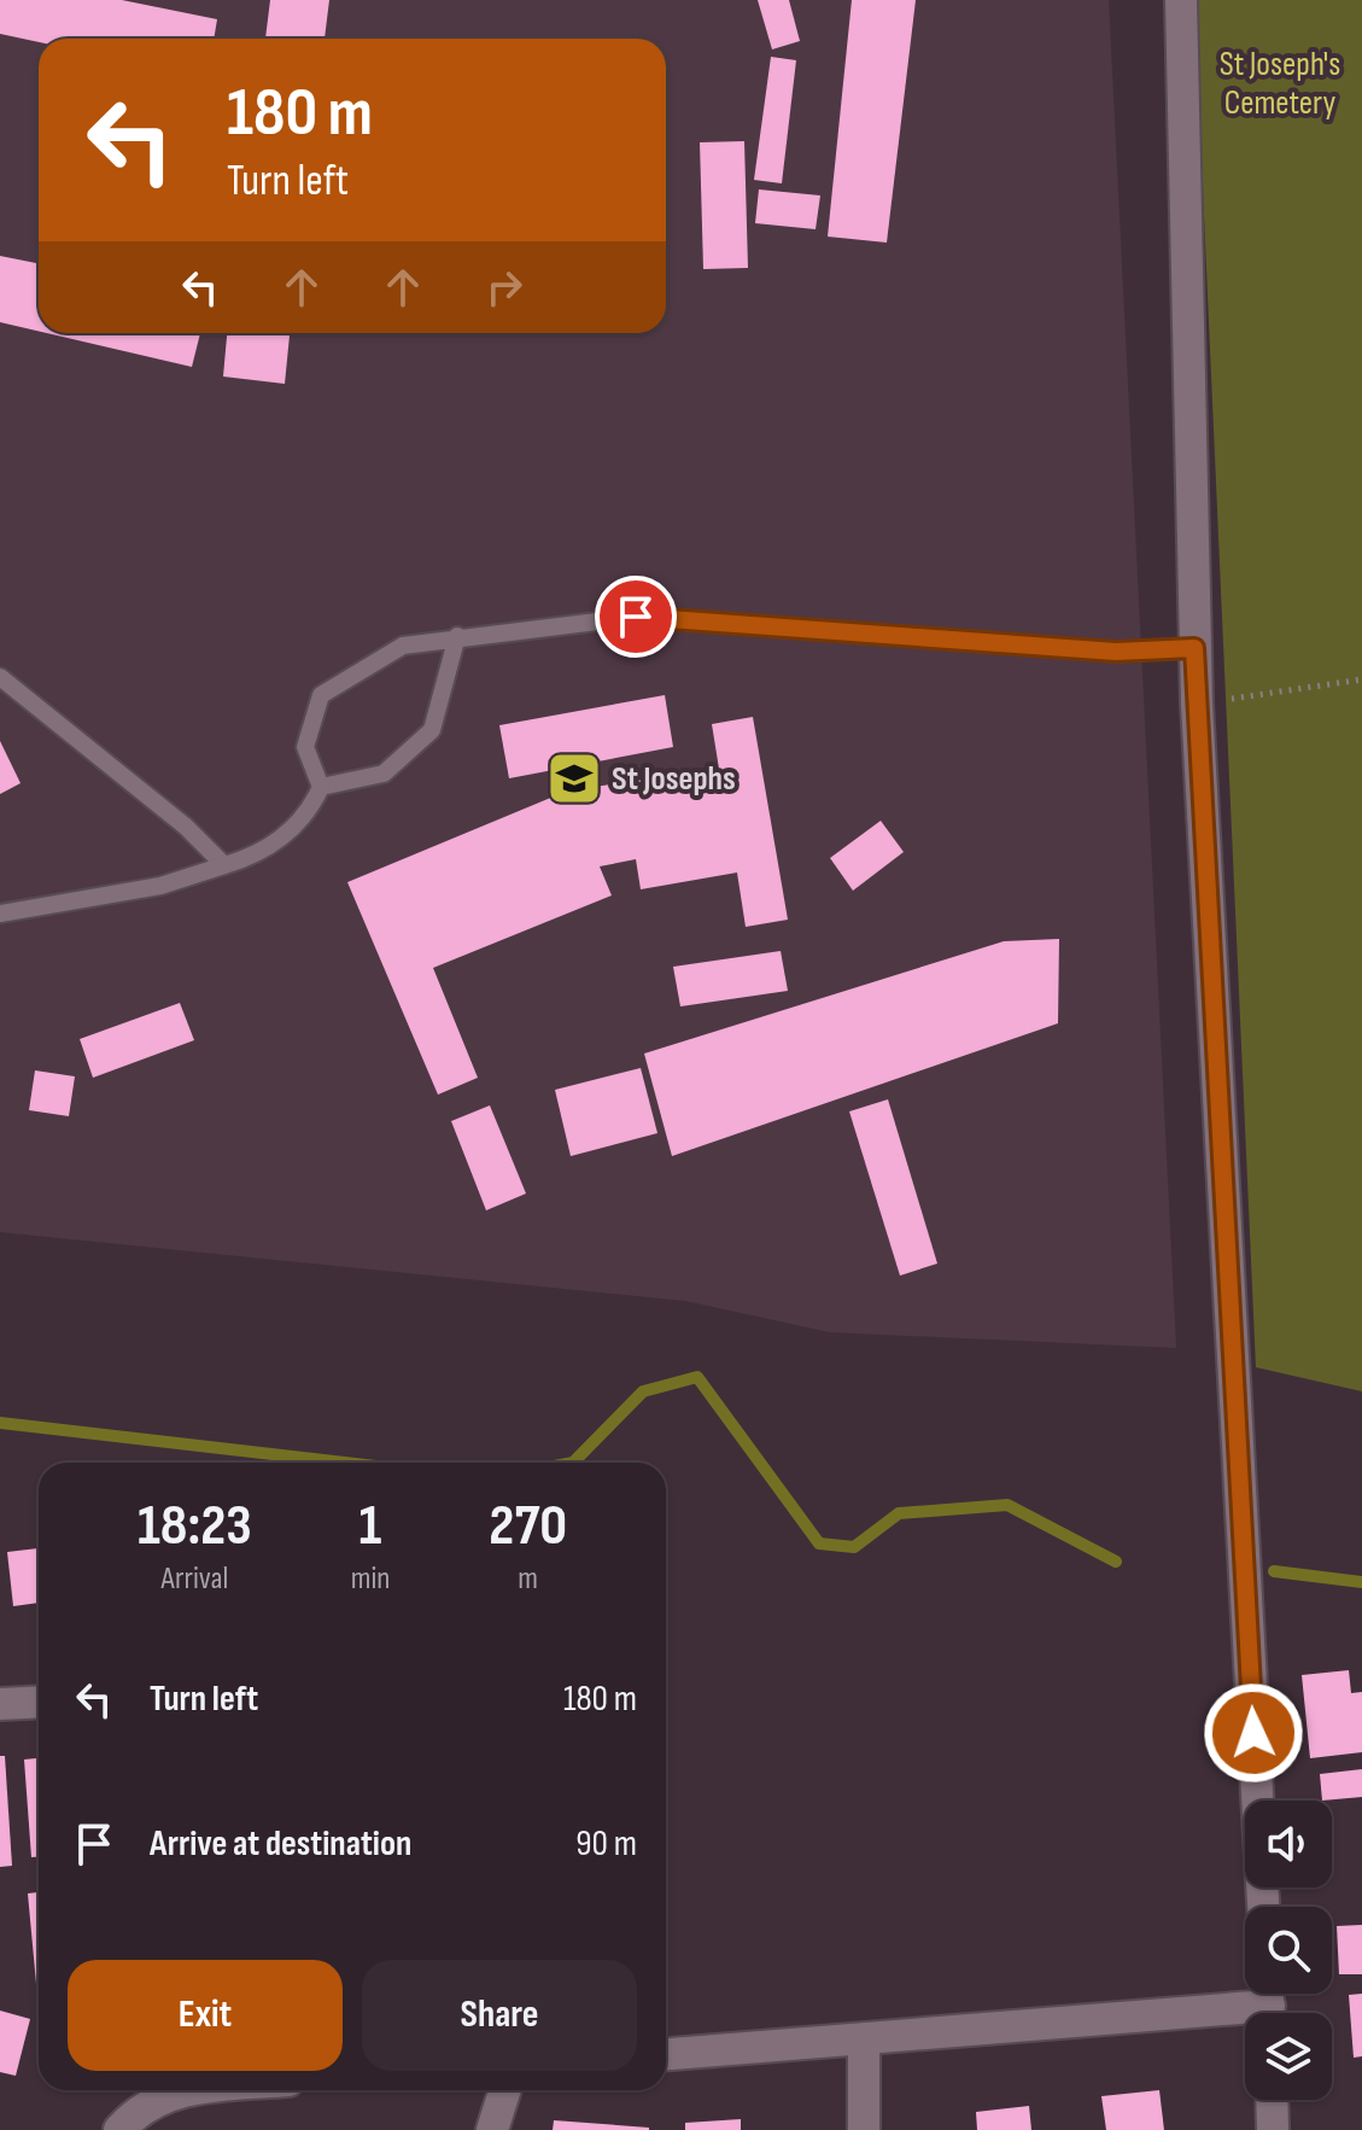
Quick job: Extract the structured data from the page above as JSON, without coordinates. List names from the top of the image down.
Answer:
{
  "parks": ["St Joseph's Cemetery"],
  "places": {
    "school or university": ["St Josephs"]
  },
  "page": {
    "turn": ["180 m", "Turn left"],
    "eta": [
      "18:23",
      "Arrival",
      "1",
      "min",
      "270",
      "m"
    ],
    "list": [
      {
        "name": "Turn left",
        "value": "180 m"
      },
      {
        "name": "Arrive at destination",
        "value": "90 m"
      }
    ],
    "buttons": ["Exit", "Share"]
  }
}
